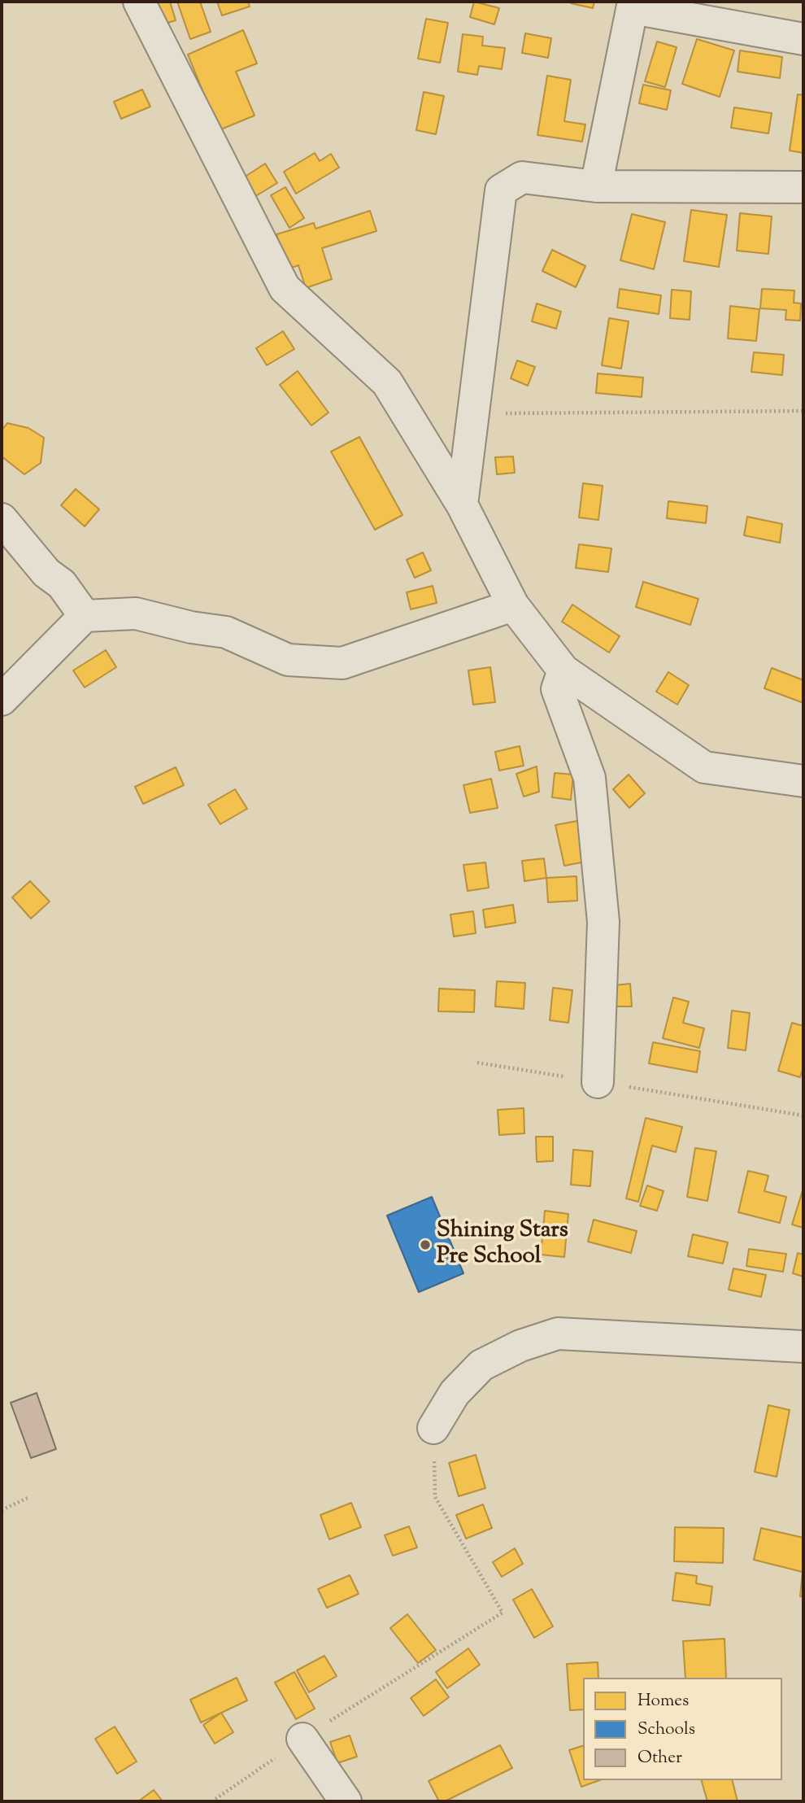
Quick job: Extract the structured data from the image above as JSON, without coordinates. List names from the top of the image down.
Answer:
{
  "places": ["Shining Stars Pre School"],
  "legend": ["Homes", "Schools", "Other"]
}
